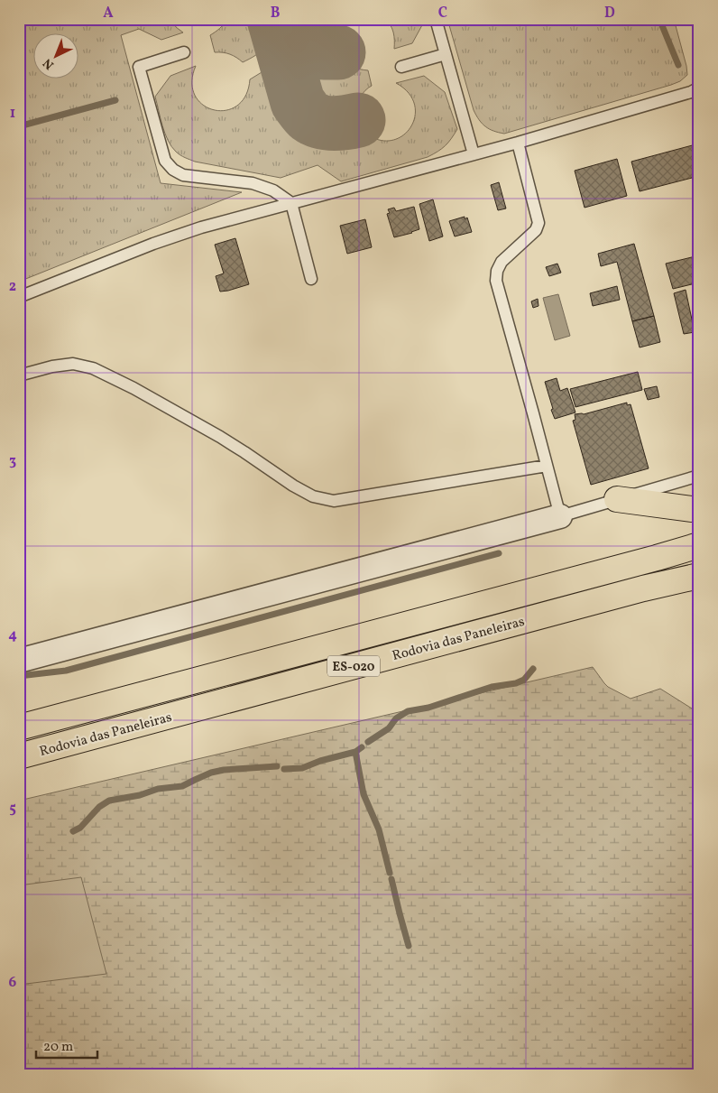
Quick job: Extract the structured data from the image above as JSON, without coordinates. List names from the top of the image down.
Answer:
{
  "streets": {
    "main road": ["Rodovia das Paneleiras", "ES-020"]
  },
  "scale_bar": "20 m",
  "north": "bottom left",
  "grid": {
    "columns": [
      "A",
      "B",
      "C",
      "D"
    ],
    "rows": [
      "1",
      "2",
      "3",
      "4",
      "5",
      "6"
    ]
  }
}
